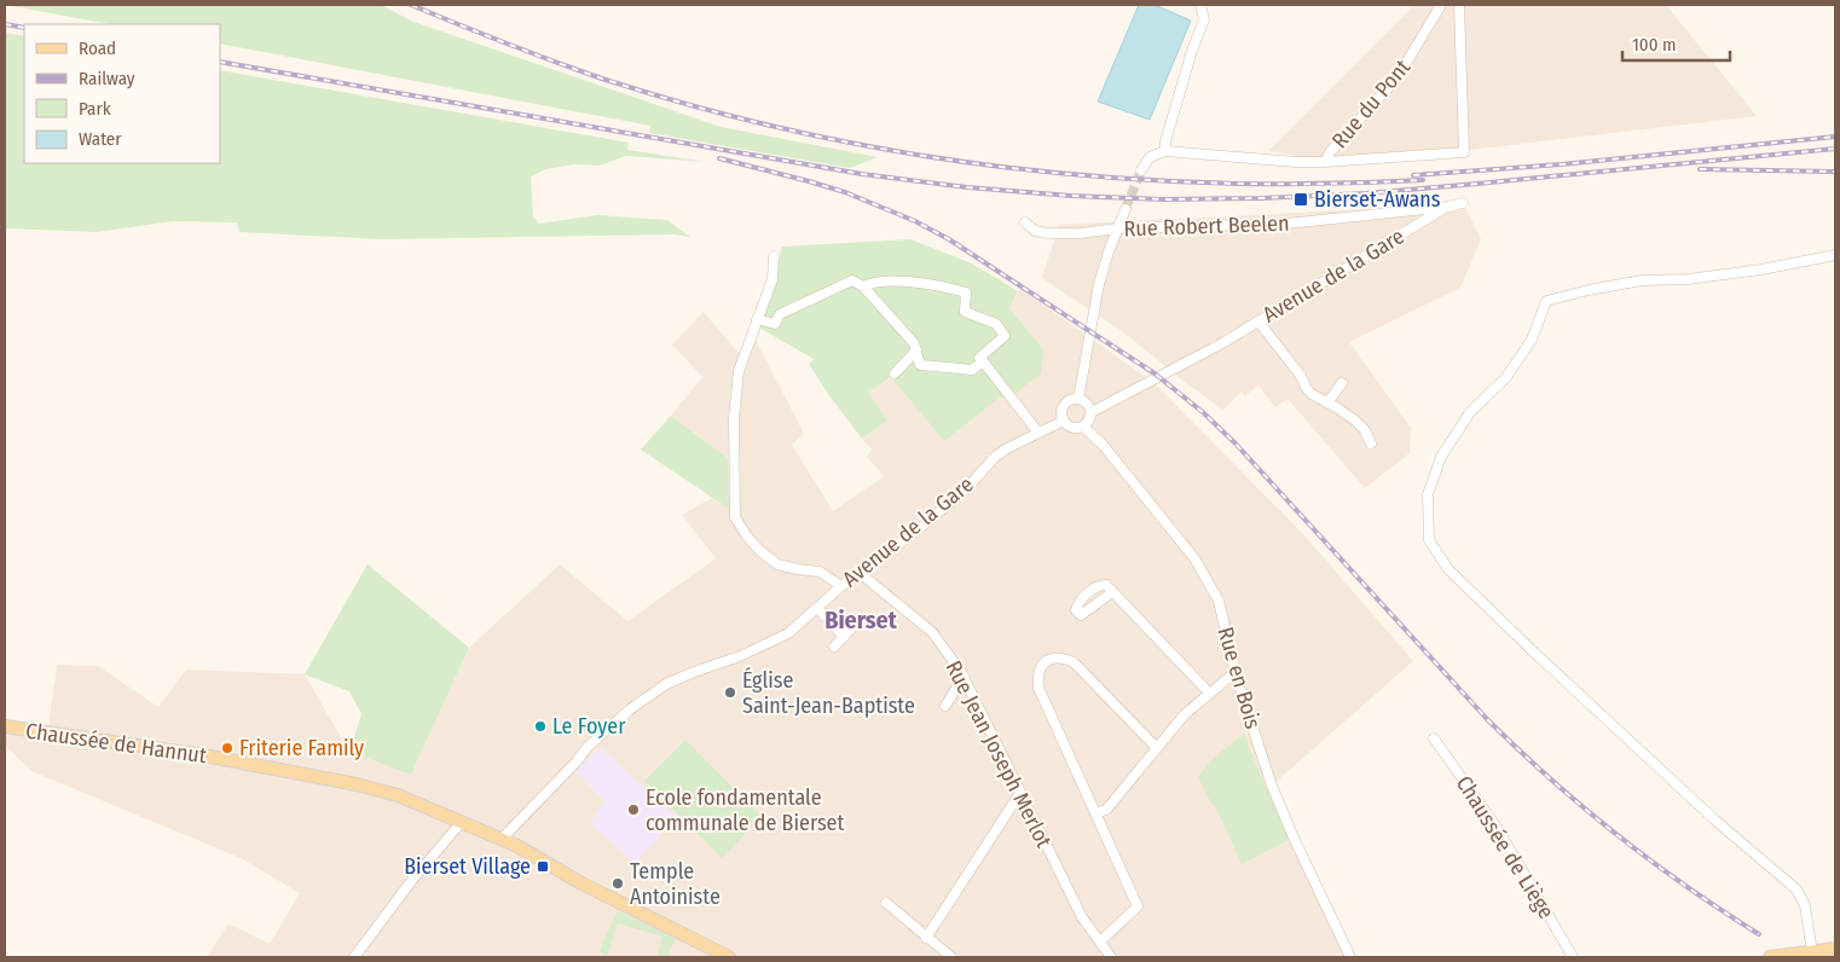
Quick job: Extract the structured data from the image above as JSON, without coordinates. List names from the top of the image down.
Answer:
{
  "streets": {
    "main road": ["Chaussée de Hannut"],
    "street": [
      "Rue du Pont",
      "Rue Robert Beelen",
      "Avenue de la Gare",
      "Rue en Bois",
      "Rue Jean Joseph Merlot",
      "Chaussée de Liège"
    ]
  },
  "crossings": [
    ["Rue Robert Beelen", "Avenue de la Gare"],
    ["Avenue de la Gare", "Rue en Bois"],
    ["Avenue de la Gare", "Chaussée de Hannut"],
    ["Avenue de la Gare", "Rue Jean Joseph Merlot"]
  ],
  "districts": ["Bierset"],
  "places": {
    "transit": ["Bierset-Awans", "Bierset Village"],
    "other": [
      "Église Saint-Jean-Baptiste",
      "Le Foyer",
      "Friterie Family",
      "Ecole fondamentale communale de Bierset",
      "Temple Antoiniste"
    ]
  },
  "legend": [
    "Road",
    "Railway",
    "Park",
    "Water"
  ],
  "scale_bar": "100 m"
}
